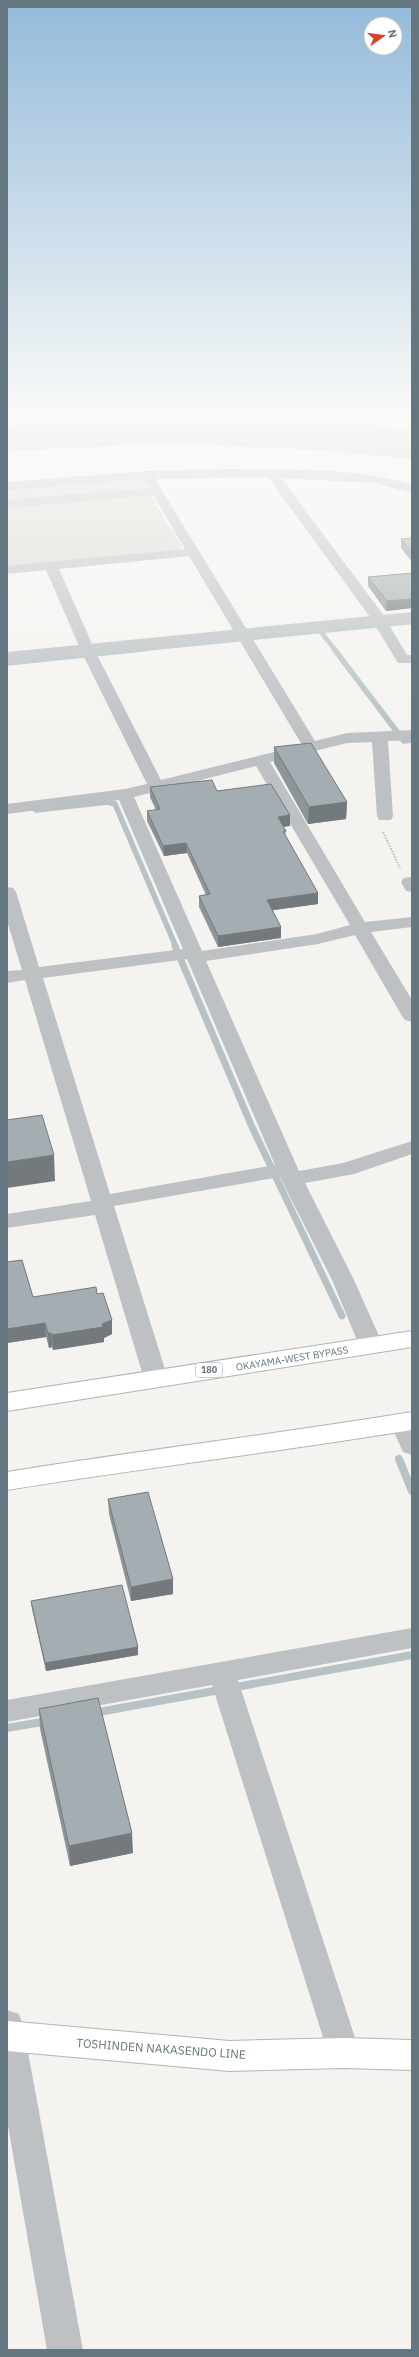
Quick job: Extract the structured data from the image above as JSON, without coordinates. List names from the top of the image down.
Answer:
{
  "streets": {
    "main road": ["OKAYAMA-WEST BYPASS", "180", "TOSHINDEN NAKASENDO LINE"]
  },
  "north": "right"
}
